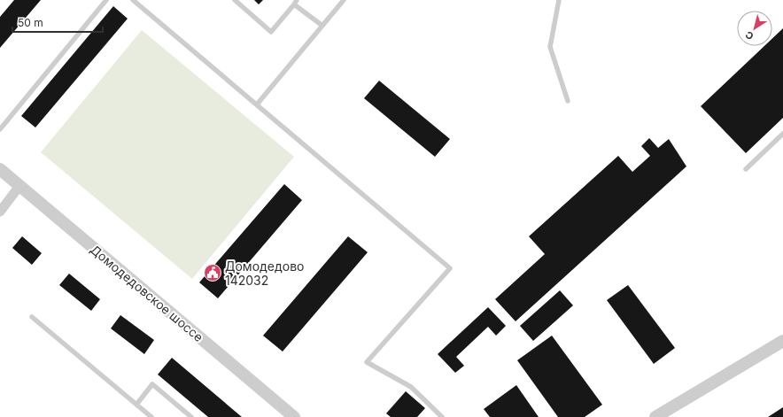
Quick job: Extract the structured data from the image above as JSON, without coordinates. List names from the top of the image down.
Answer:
{
  "streets": {
    "street": ["Домодедовское шоссе"]
  },
  "places": {
    "public building": ["Домодедово 142032"]
  },
  "scale_bar": "50 m",
  "north": "bottom left"
}
